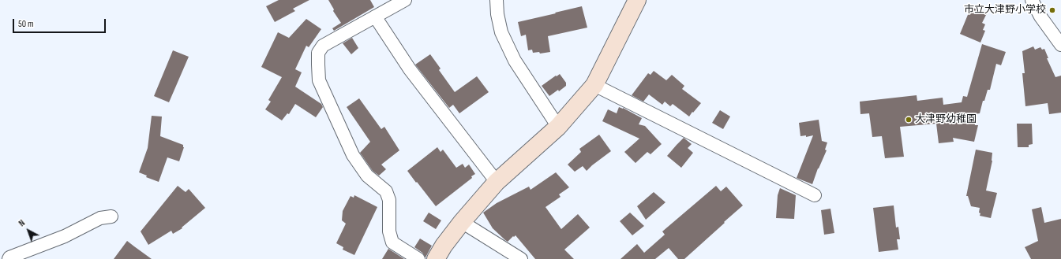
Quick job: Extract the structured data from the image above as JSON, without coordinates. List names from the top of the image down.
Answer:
{
  "places": ["市立大津野小学校", "大津野幼稚園"],
  "scale_bar": "50 m",
  "north": "top left"
}
